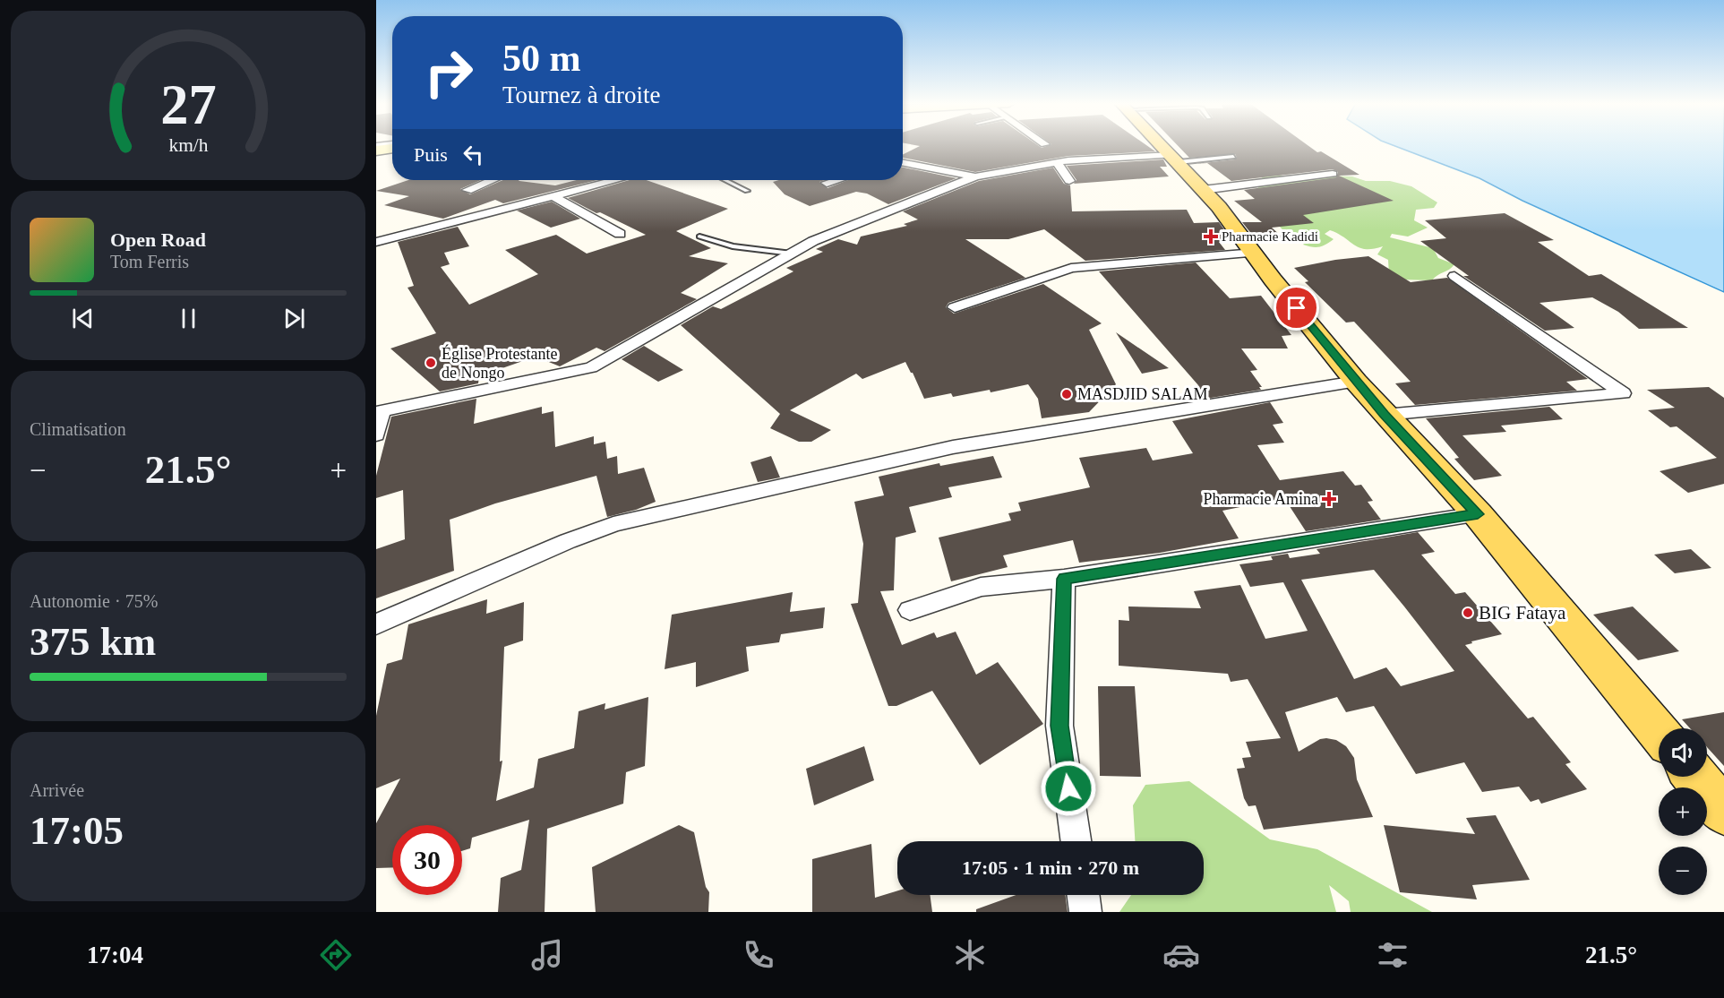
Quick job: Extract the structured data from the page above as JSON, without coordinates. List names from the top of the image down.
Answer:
{
  "places": {
    "health": ["Pharmacie Kadidi", "Pharmacie Amina"],
    "other": ["Église Protestante de Nongo", "MASDJID SALAM", "BIG Fataya"]
  },
  "page": {
    "turn": ["50 m", "Tournez à droite"],
    "then": "Puis",
    "song": ["Open Road", "Tom Ferris"],
    "tile": [
      "Climatisation",
      ["Autonomie · 75%", "375 km"],
      ["Arrivée", "17:05"]
    ],
    "heat": ["−", "21.5°", "+"],
    "map_buttons": ["+", "−"],
    "limit": "30",
    "trip": "17:05 · 1 min · 270 m",
    "tabs": ["17:04", "21.5°"],
    "gauge": ["27", "km/h"]
  }
}
